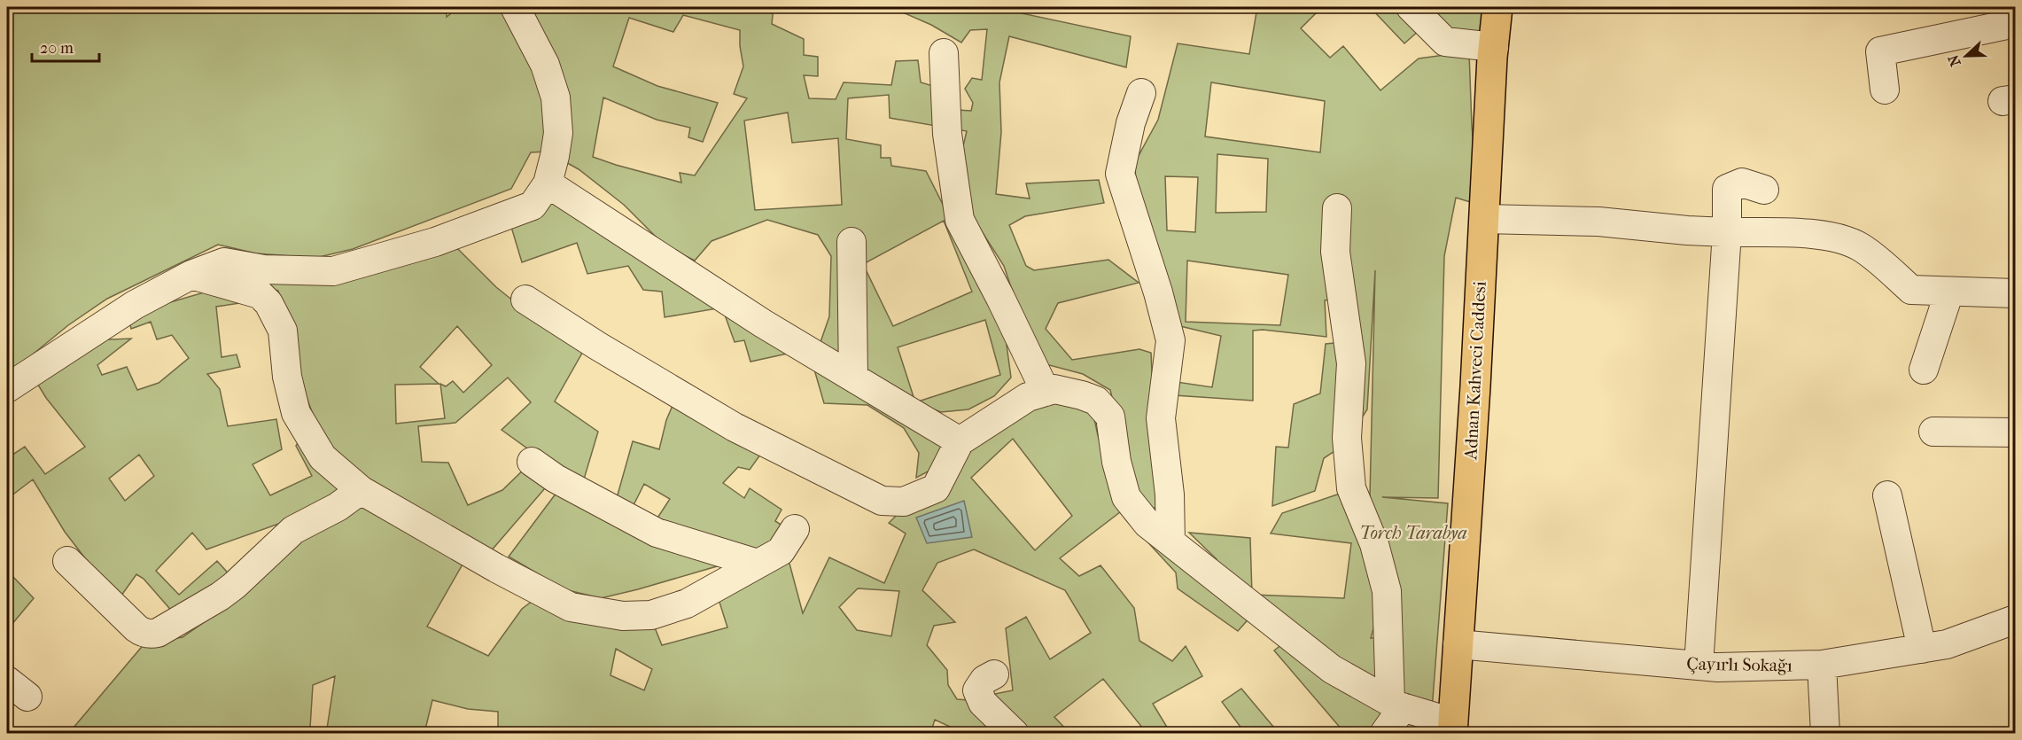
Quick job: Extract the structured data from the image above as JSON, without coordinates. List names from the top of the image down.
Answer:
{
  "streets": {
    "main road": ["Adnan Kahveci Caddesi"],
    "street": ["Çayırlı Sokağı"]
  },
  "crossings": [
    ["Adnan Kahveci Caddesi", "Çayırlı Sokağı"]
  ],
  "parks": ["Torch Tarabya"],
  "scale_bar": "20 m",
  "north": "left"
}
